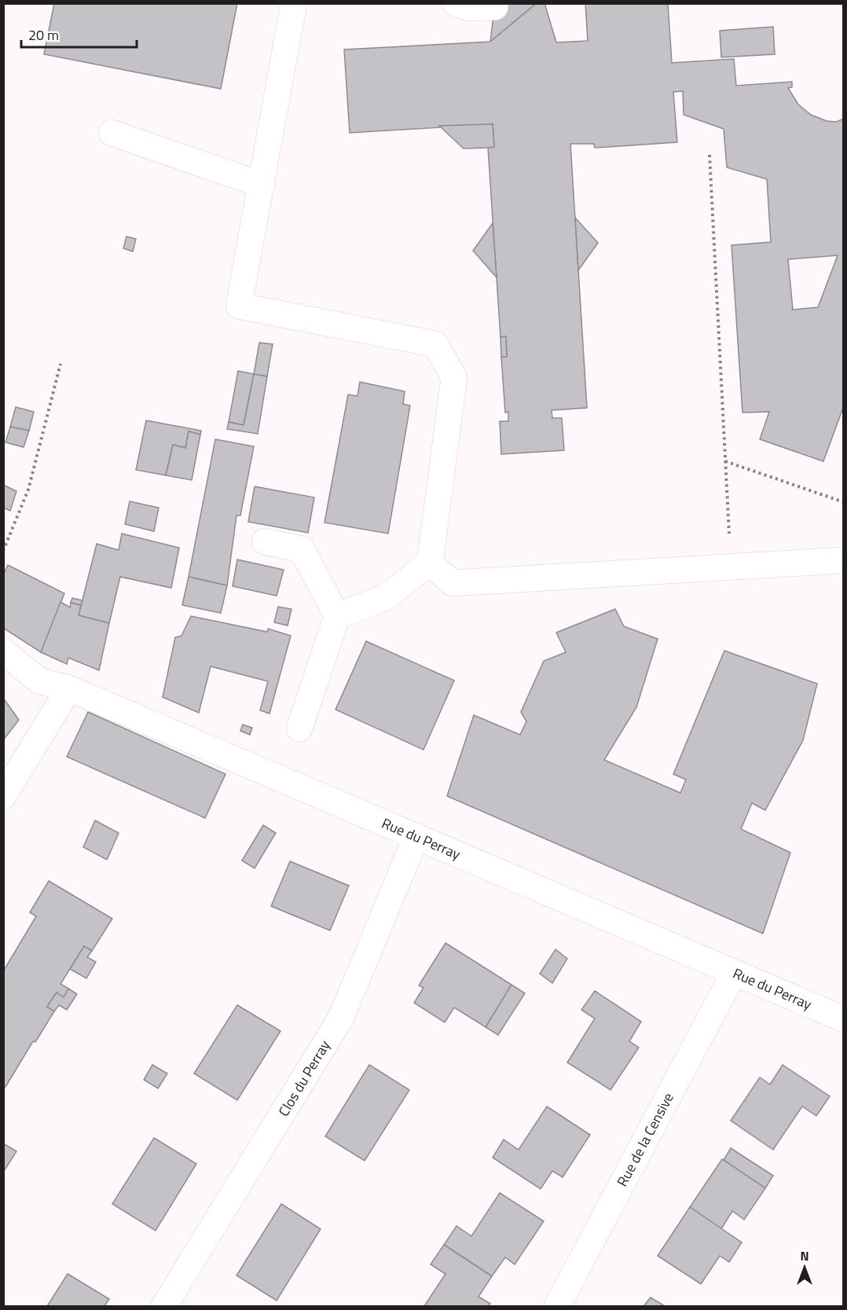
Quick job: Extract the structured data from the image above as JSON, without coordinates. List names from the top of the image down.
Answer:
{
  "streets": {
    "street": ["Rue du Perray", "Clos du Perray", "Rue de la Censive"]
  },
  "crossings": [
    ["Rue du Perray", "Clos du Perray"],
    ["Rue du Perray", "Rue de la Censive"]
  ],
  "scale_bar": "20 m",
  "north": "top"
}
